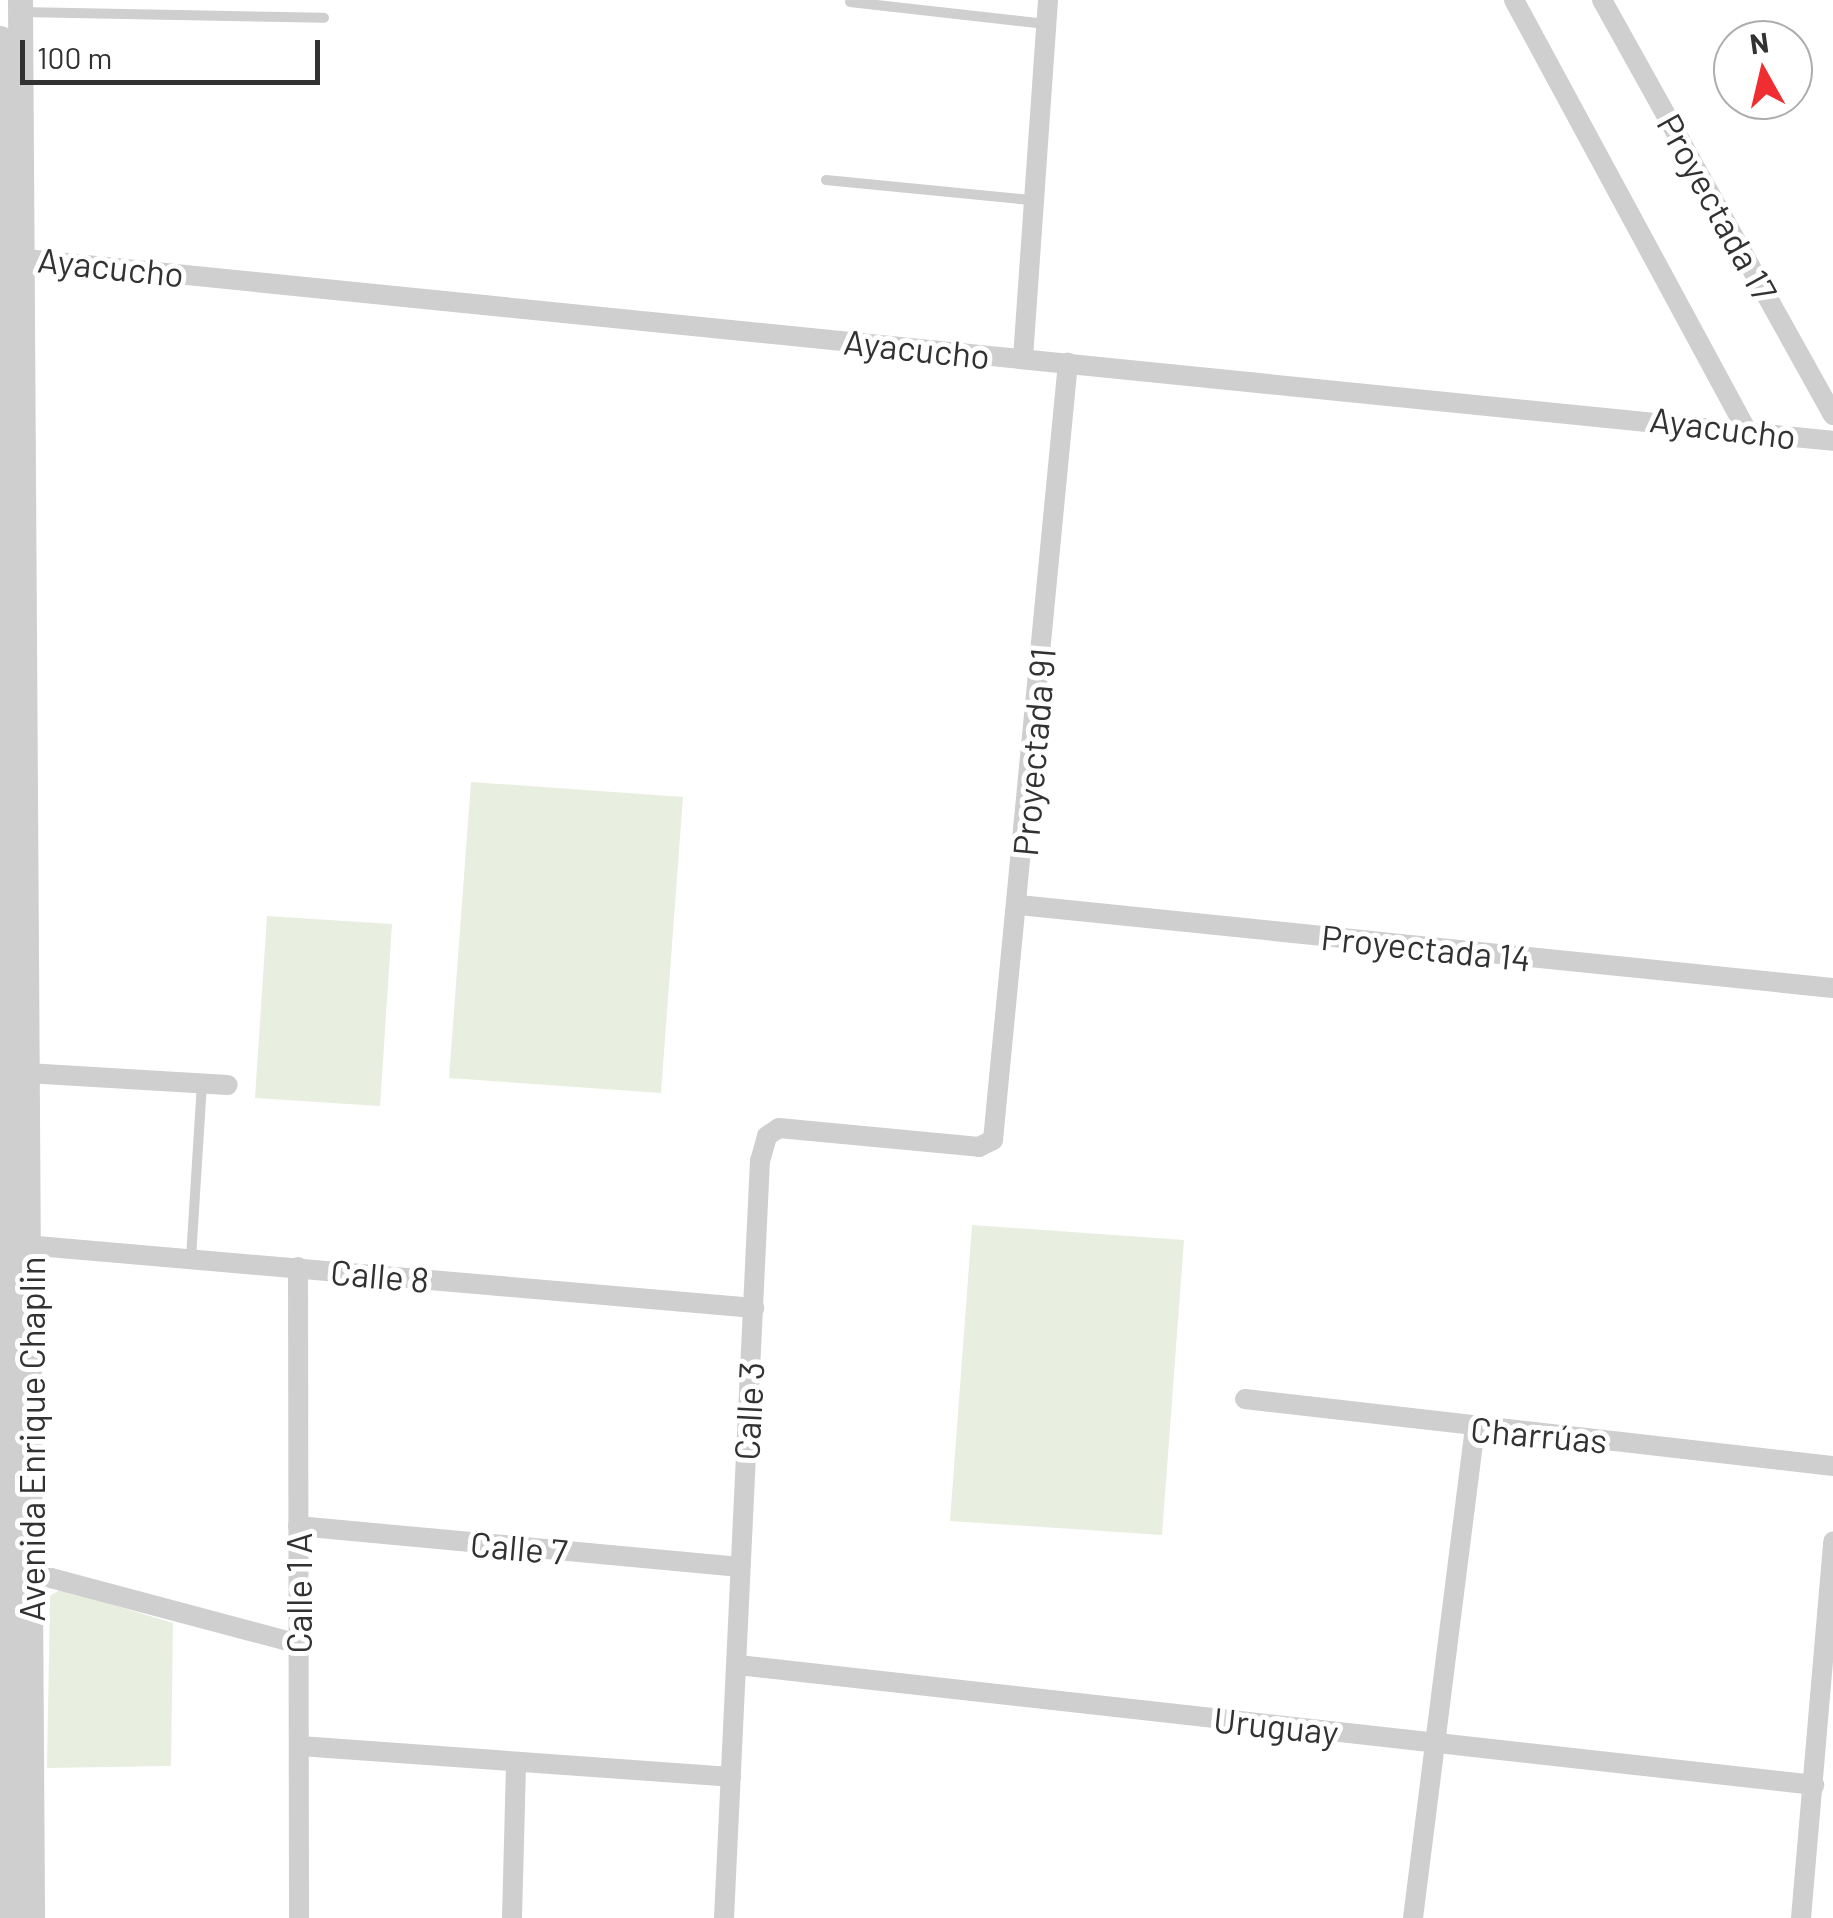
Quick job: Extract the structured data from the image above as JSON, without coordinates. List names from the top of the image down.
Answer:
{
  "streets": {
    "street": [
      "Proyectada 17",
      "Ayacucho",
      "Proyectada 91",
      "Proyectada 14",
      "Calle 8",
      "Calle 3",
      "Charrúas",
      "Avenida Enrique Chaplin",
      "Calle 7",
      "Calle 1 A",
      "Uruguay"
    ]
  },
  "crossings": [
    ["Ayacucho", "Proyectada 91"],
    ["Ayacucho", "Avenida Enrique Chaplin"],
    ["Proyectada 91", "Proyectada 14"],
    ["Proyectada 91", "Calle 3"],
    ["Calle 8", "Calle 3"],
    ["Calle 8", "Avenida Enrique Chaplin"],
    ["Calle 8", "Calle 1 A"],
    ["Calle 3", "Calle 7"],
    ["Calle 3", "Uruguay"],
    ["Calle 7", "Calle 1 A"]
  ],
  "scale_bar": "100 m",
  "north": "top"
}
